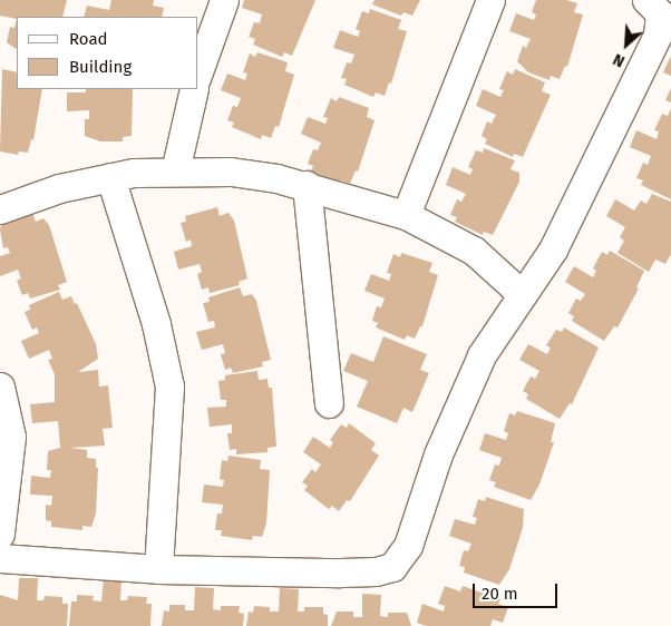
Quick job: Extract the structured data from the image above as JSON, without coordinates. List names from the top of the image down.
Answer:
{
  "legend": ["Road", "Building"],
  "scale_bar": "20 m",
  "north": "bottom left"
}
